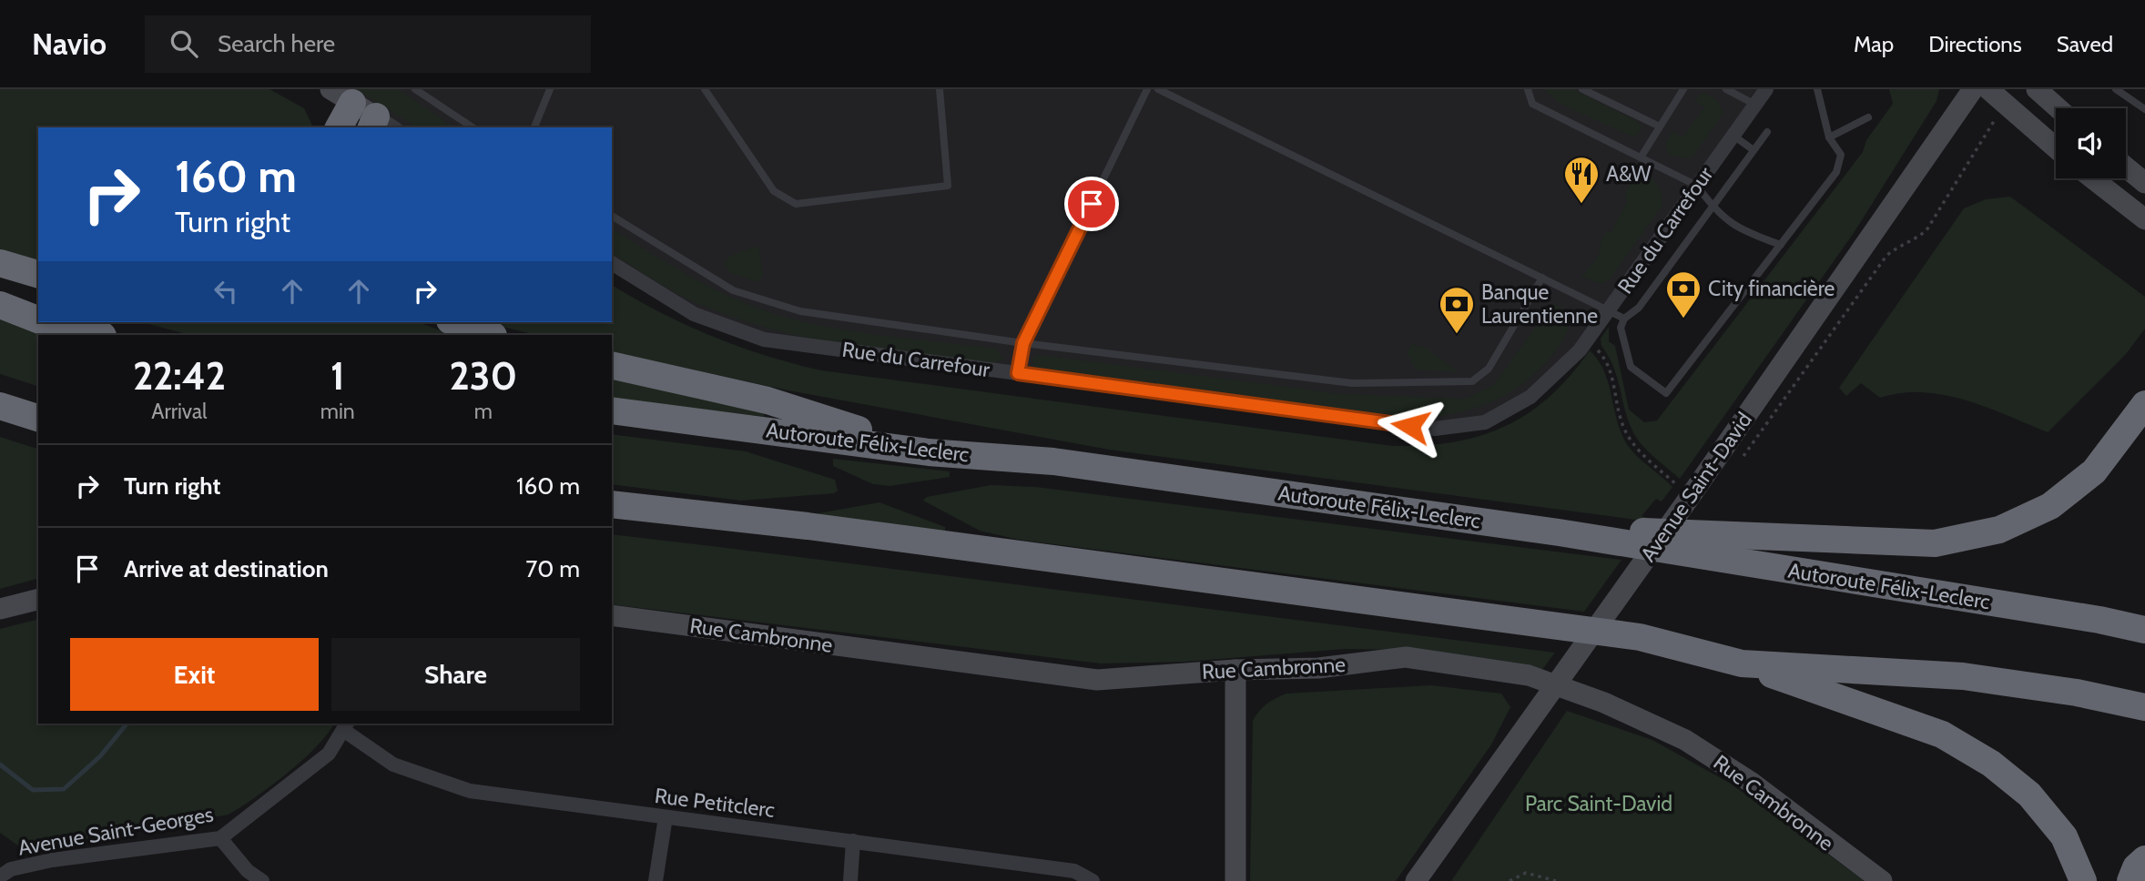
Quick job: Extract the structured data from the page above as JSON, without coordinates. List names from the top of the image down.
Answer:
{
  "streets": {
    "highway": ["Autoroute Félix-Leclerc"],
    "street": [
      "Rue du Carrefour",
      "Avenue Saint-David",
      "Rue Cambronne",
      "Rue Petitclerc",
      "Avenue Saint-Georges"
    ]
  },
  "crossings": [
    ["Rue Petitclerc", "Avenue Saint-Georges"]
  ],
  "parks": ["Parc Saint-David"],
  "places": {
    "restaurant": ["A&W"],
    "bank": ["City financière", "Banque Laurentienne"]
  },
  "page": {
    "header": "Navio",
    "search": "Search here",
    "nav": ["Map", "Directions", "Saved"],
    "turn": ["160 m", "Turn right"],
    "eta": [
      "22:42",
      "Arrival",
      "1",
      "min",
      "230",
      "m"
    ],
    "list": [
      {
        "name": "Turn right",
        "value": "160 m"
      },
      {
        "name": "Arrive at destination",
        "value": "70 m"
      }
    ],
    "buttons": ["Exit", "Share"]
  }
}
